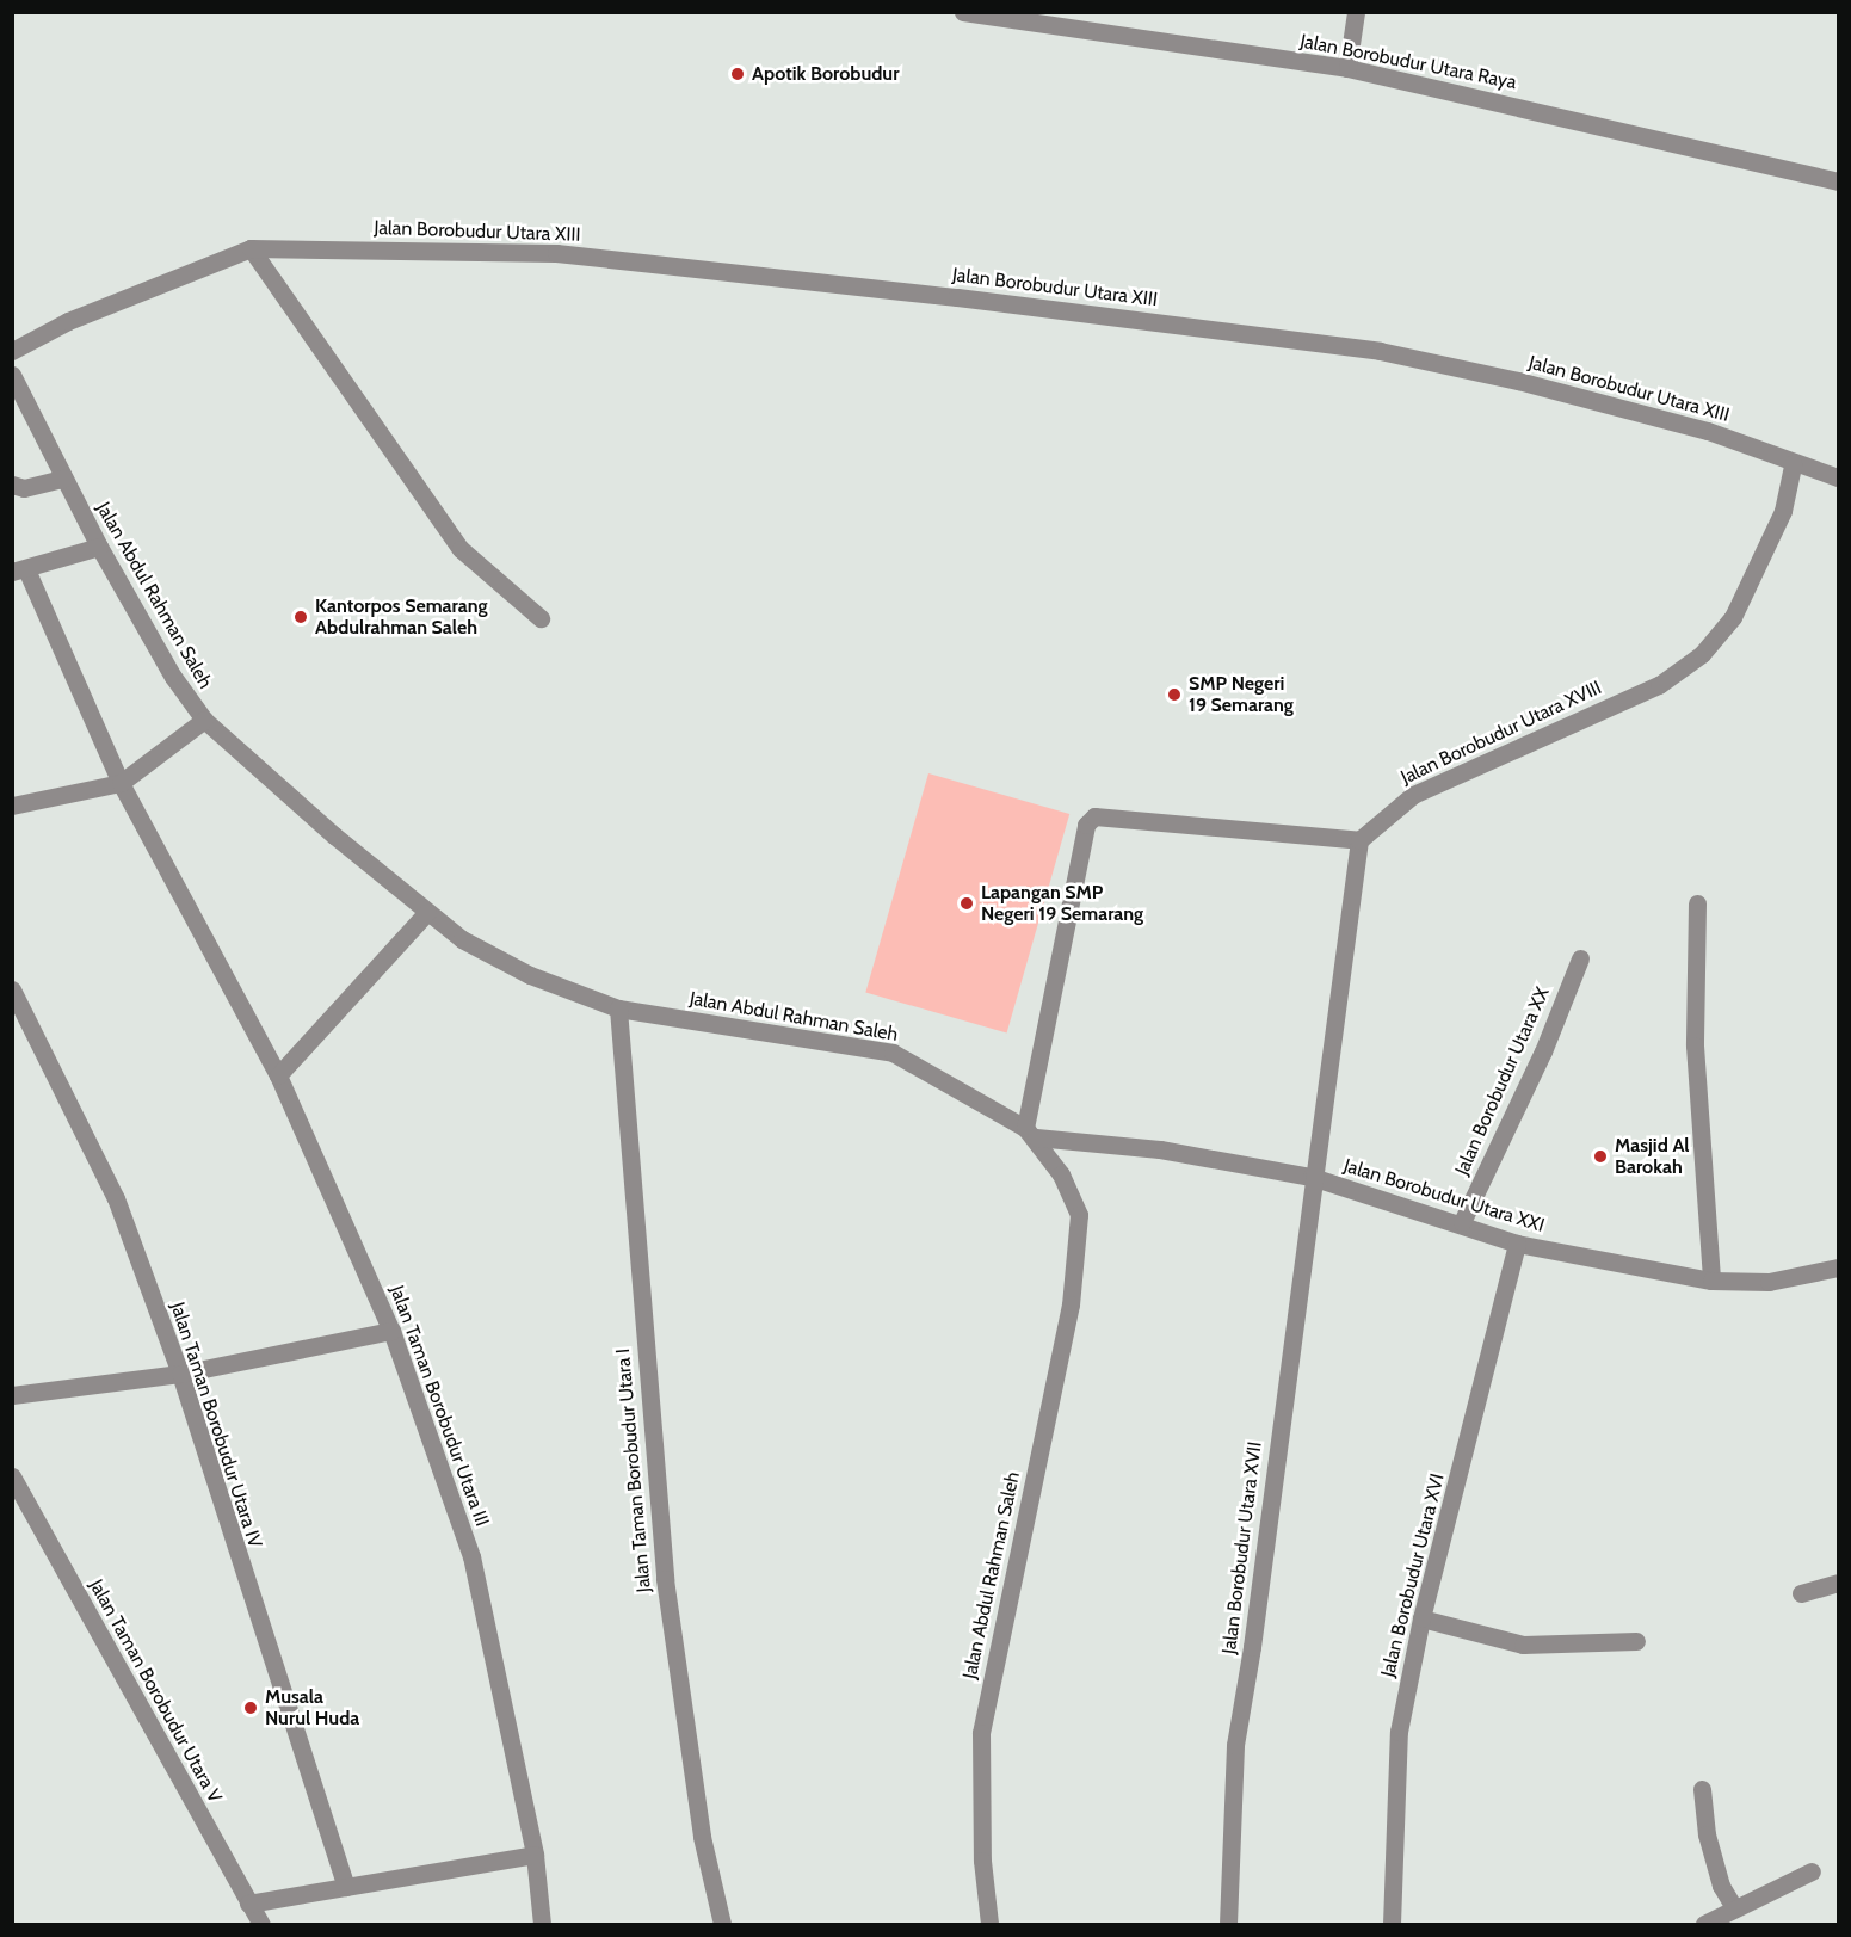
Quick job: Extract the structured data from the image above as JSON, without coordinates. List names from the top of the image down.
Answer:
{
  "streets": {
    "street": [
      "Jalan Borobudur Utara Raya",
      "Jalan Borobudur Utara XIII",
      "Jalan Abdul Rahman Saleh",
      "Jalan Borobudur Utara XVIII",
      "Jalan Borobudur Utara XX",
      "Jalan Borobudur Utara XXI",
      "Jalan Taman Borobudur Utara III",
      "Jalan Taman Borobudur Utara IV",
      "Jalan Taman Borobudur Utara I",
      "Jalan Borobudur Utara XVII",
      "Jalan Borobudur Utara XVI",
      "Jalan Taman Borobudur Utara V"
    ]
  },
  "crossings": [
    ["Jalan Borobudur Utara XIII", "Jalan Borobudur Utara XVIII"],
    ["Jalan Abdul Rahman Saleh", "Jalan Borobudur Utara XXI"],
    ["Jalan Abdul Rahman Saleh", "Jalan Taman Borobudur Utara I"],
    ["Jalan Borobudur Utara XX", "Jalan Borobudur Utara XXI"],
    ["Jalan Borobudur Utara XXI", "Jalan Borobudur Utara XVII"],
    ["Jalan Borobudur Utara XXI", "Jalan Borobudur Utara XVI"]
  ],
  "places": [
    "Apotik Borobudur",
    "Kantorpos Semarang Abdulrahman Saleh",
    "SMP Negeri 19 Semarang",
    "Lapangan SMP Negeri 19 Semarang",
    "Masjid Al Barokah",
    "Musala Nurul Huda"
  ]
}
